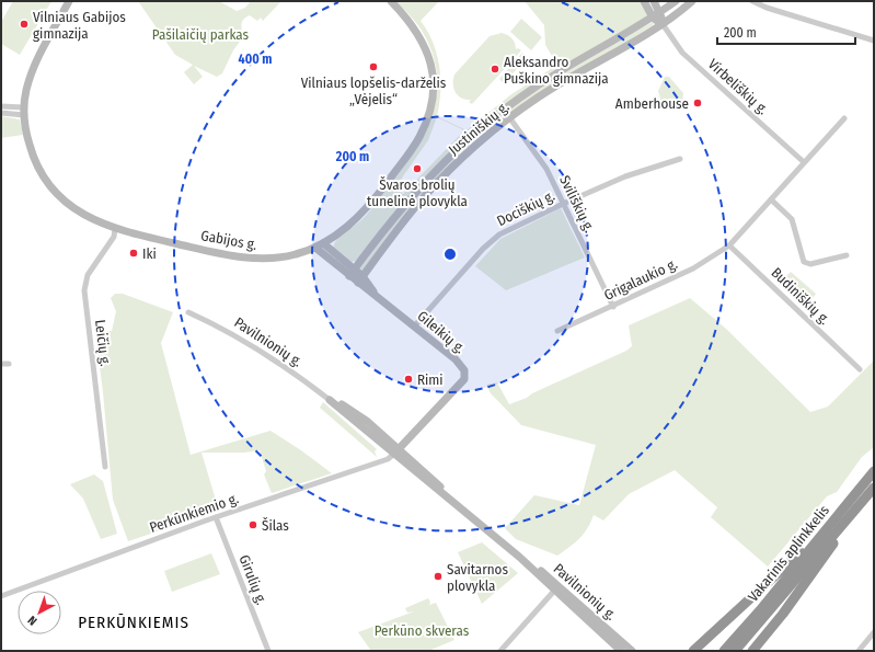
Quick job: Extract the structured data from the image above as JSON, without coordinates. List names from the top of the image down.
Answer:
{
  "streets": {
    "highway": ["Vakarinis aplinkkelis"],
    "street": [
      "Virbeliškių g.",
      "Justiniškių g.",
      "Sviliškių g.",
      "Dociškių g.",
      "Gabijos g.",
      "Grigalaukio g.",
      "Budiniškių g.",
      "Gileikių g.",
      "Pavilnionių g.",
      "Leičių g.",
      "Perkūnkiemio g.",
      "Girulių g."
    ]
  },
  "crossings": [
    ["Virbeliškių g.", "Justiniškių g."],
    ["Justiniškių g.", "Sviliškių g."],
    ["Justiniškių g.", "Gileikių g."],
    ["Sviliškių g.", "Dociškių g."],
    ["Sviliškių g.", "Grigalaukio g."],
    ["Dociškių g.", "Gileikių g."],
    ["Gabijos g.", "Gileikių g."],
    ["Gabijos g.", "Leičių g."],
    ["Grigalaukio g.", "Budiniškių g."],
    ["Gileikių g.", "Pavilnionių g."],
    ["Gileikių g.", "Perkūnkiemio g."],
    ["Pavilnionių g.", "Perkūnkiemio g."],
    ["Perkūnkiemio g.", "Girulių g."]
  ],
  "districts": ["PERKŪNKIEMIS"],
  "parks": ["Pašilaičių parkas", "Perkūno skveras"],
  "places": [
    "Vilniaus Gabijos gimnazija",
    "Vilniaus lopšelis-darželis „Vėjelis“",
    "Aleksandro Puškino gimnazija",
    "Amberhouse",
    "Švaros brolių tunelinė plovykla",
    "Iki",
    "Rimi",
    "Šilas",
    "Savitarnos plovykla"
  ],
  "scale_bar": "200 m",
  "north": "bottom left",
  "rings": ["400 m", "200 m"]
}
